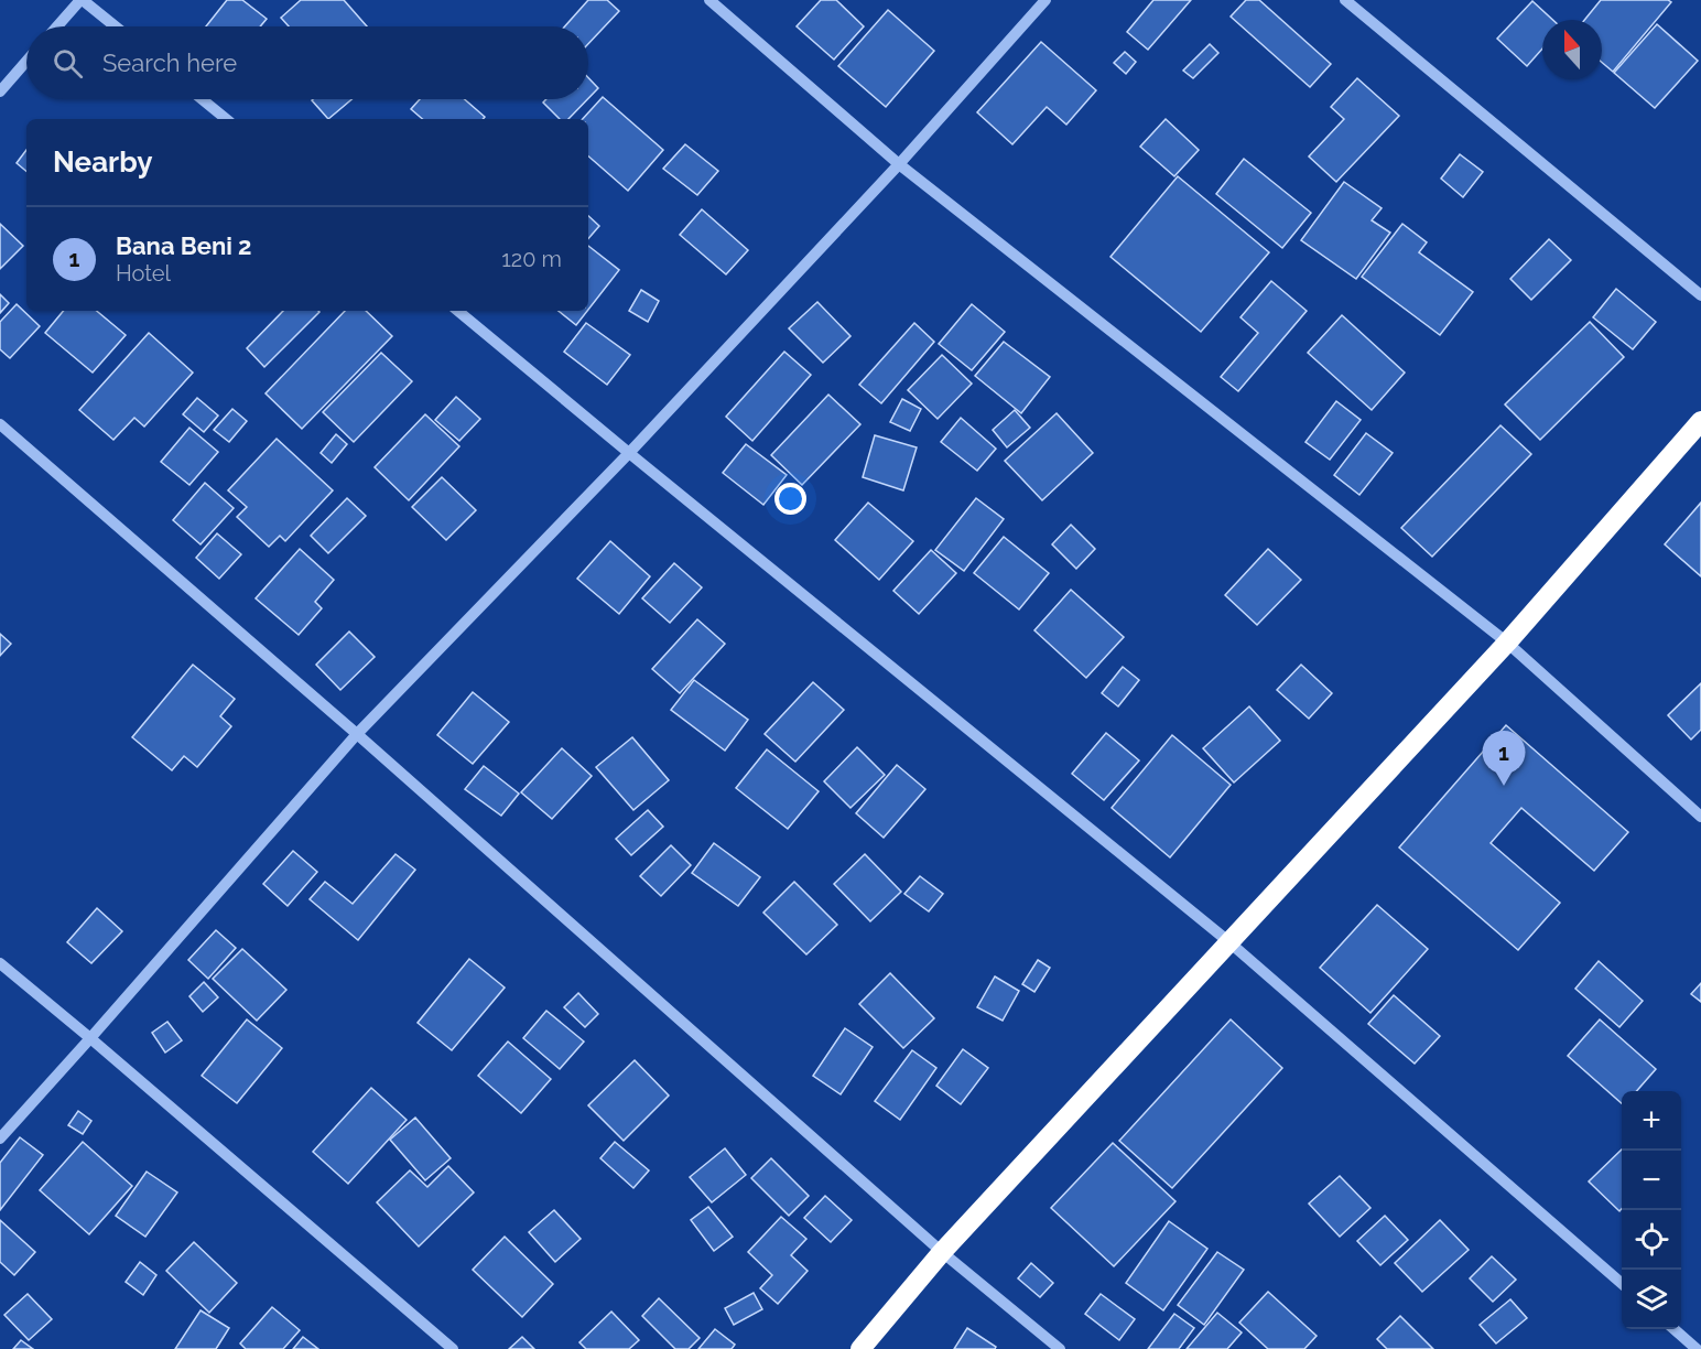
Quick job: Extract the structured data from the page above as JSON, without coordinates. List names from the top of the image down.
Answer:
{
  "north": "top",
  "page": {
    "search": "Search here",
    "heading": "Nearby",
    "list": [
      {
        "mark": "1",
        "name": "Bana Beni 2",
        "note": "Hotel",
        "value": "120 m"
      }
    ],
    "pins": "1",
    "map_buttons": ["+", "−"]
  }
}
